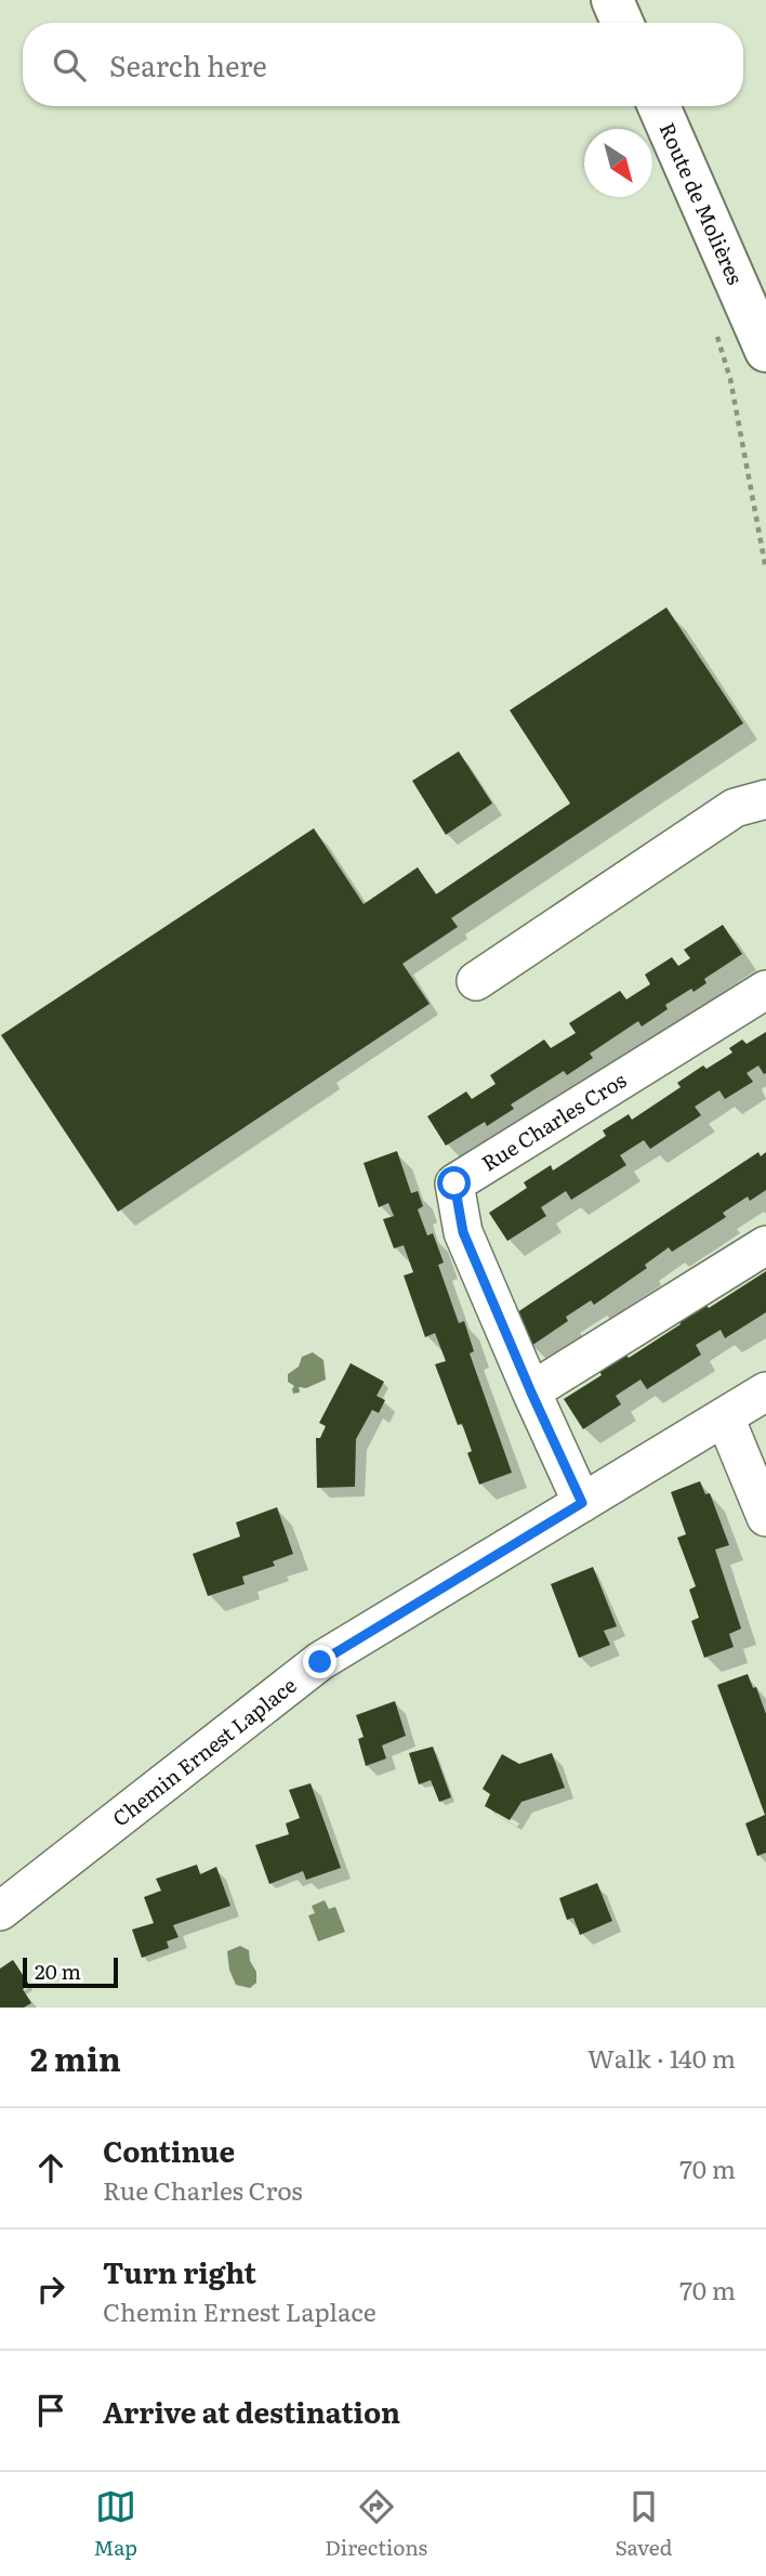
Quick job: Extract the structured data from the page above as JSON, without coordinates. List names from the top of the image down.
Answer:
{
  "streets": {
    "main road": ["Route de Molières"],
    "street": ["Rue Charles Cros", "Chemin Ernest Laplace"]
  },
  "crossings": [
    ["Rue Charles Cros", "Chemin Ernest Laplace"]
  ],
  "scale_bar": "20 m",
  "north": "bottom right",
  "page": {
    "search": "Search here",
    "scale": "20 m",
    "heading": ["2 min", "Walk · 140 m"],
    "list": [
      ["Continue", "Rue Charles Cros", "70 m"],
      ["Turn right", "Chemin Ernest Laplace", "70 m"],
      "Arrive at destination"
    ],
    "nav": ["Map", "Directions", "Saved"]
  }
}
